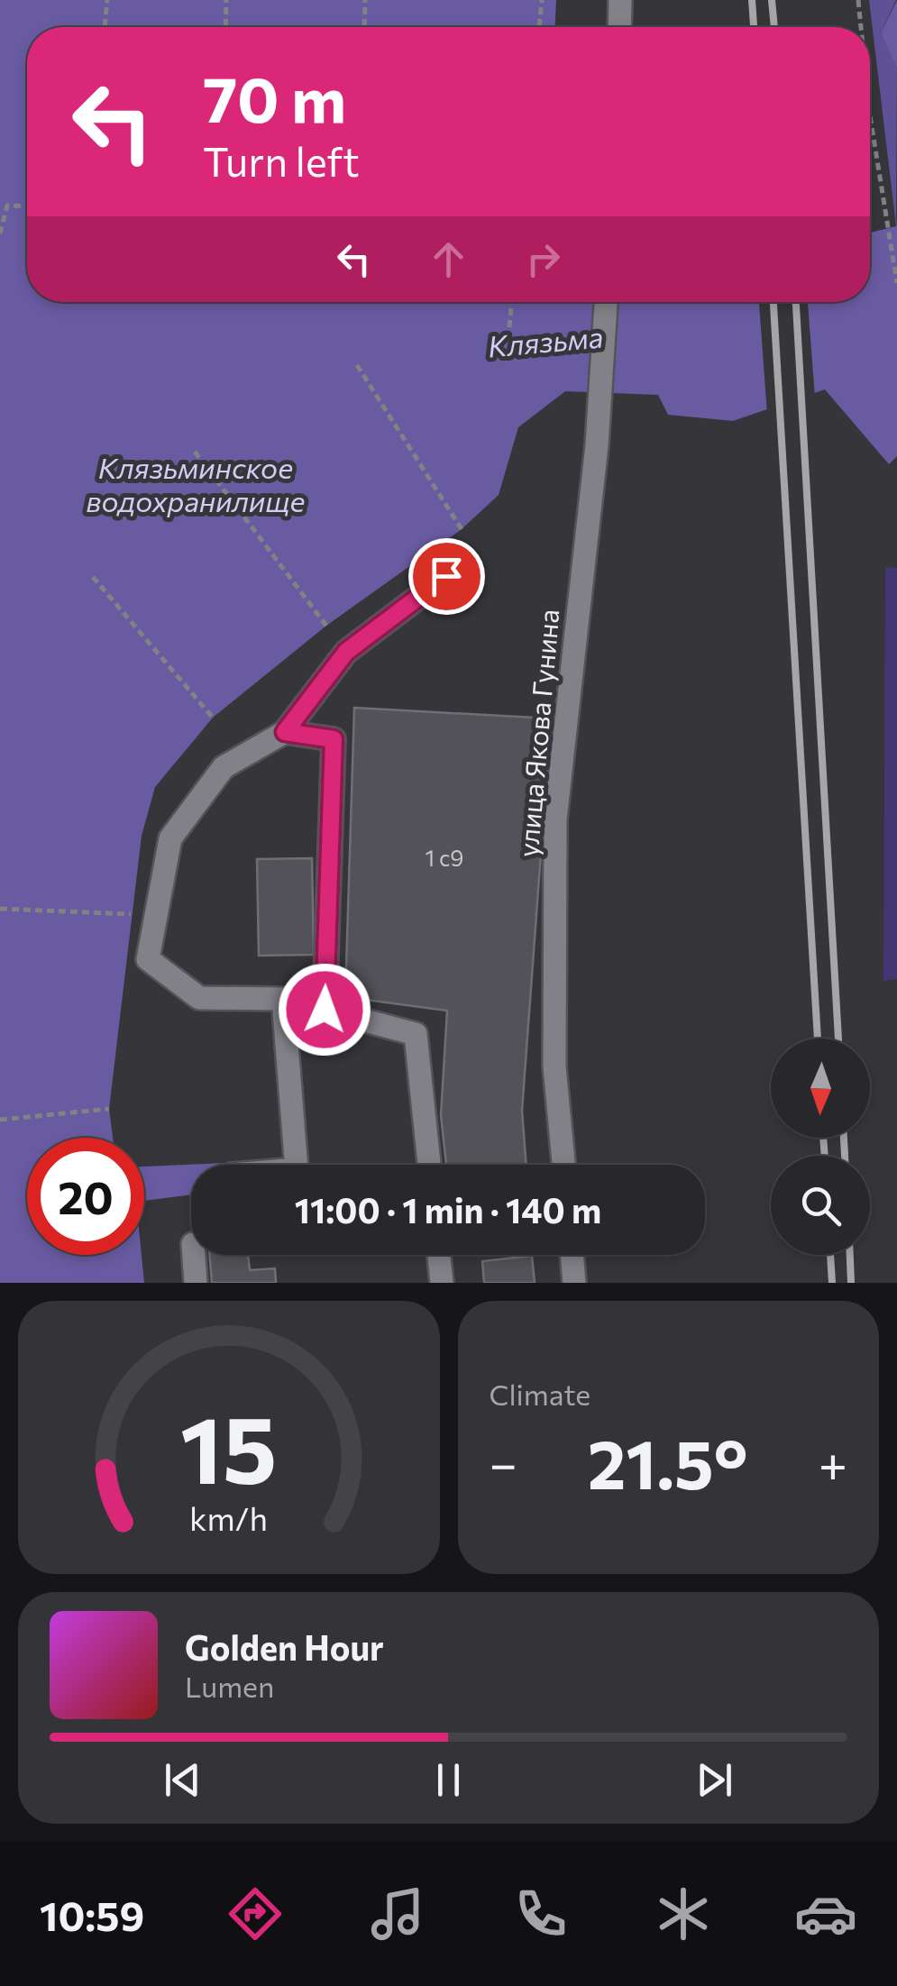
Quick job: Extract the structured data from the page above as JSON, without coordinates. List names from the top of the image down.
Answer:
{
  "streets": {
    "street": ["улица Якова Гунина"]
  },
  "water": ["Клязьма", "Клязьминское водохранилище"],
  "house_numbers": ["1 с9"],
  "north": "bottom",
  "page": {
    "turn": ["70 m", "Turn left"],
    "limit": "20",
    "trip": "11:00 · 1 min · 140 m",
    "tile": "Climate",
    "heat": ["−", "21.5°", "+"],
    "song": ["Golden Hour", "Lumen"],
    "tabs": "10:59",
    "gauge": ["15", "km/h"]
  }
}
